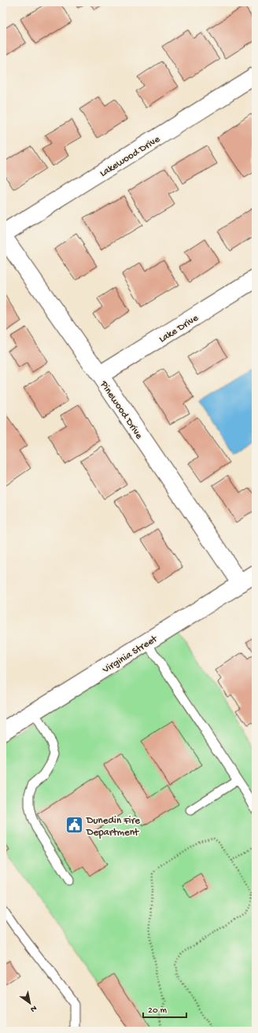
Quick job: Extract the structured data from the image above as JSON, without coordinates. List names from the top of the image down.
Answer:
{
  "streets": {
    "street": [
      "Lakewood Drive",
      "Lake Drive",
      "Pinewood Drive",
      "Virginia Street"
    ]
  },
  "crossings": [
    ["Lakewood Drive", "Pinewood Drive"],
    ["Lake Drive", "Pinewood Drive"],
    ["Pinewood Drive", "Virginia Street"]
  ],
  "places": {
    "public building": ["Dunedin Fire Department"]
  },
  "scale_bar": "20 m",
  "north": "bottom right"
}
